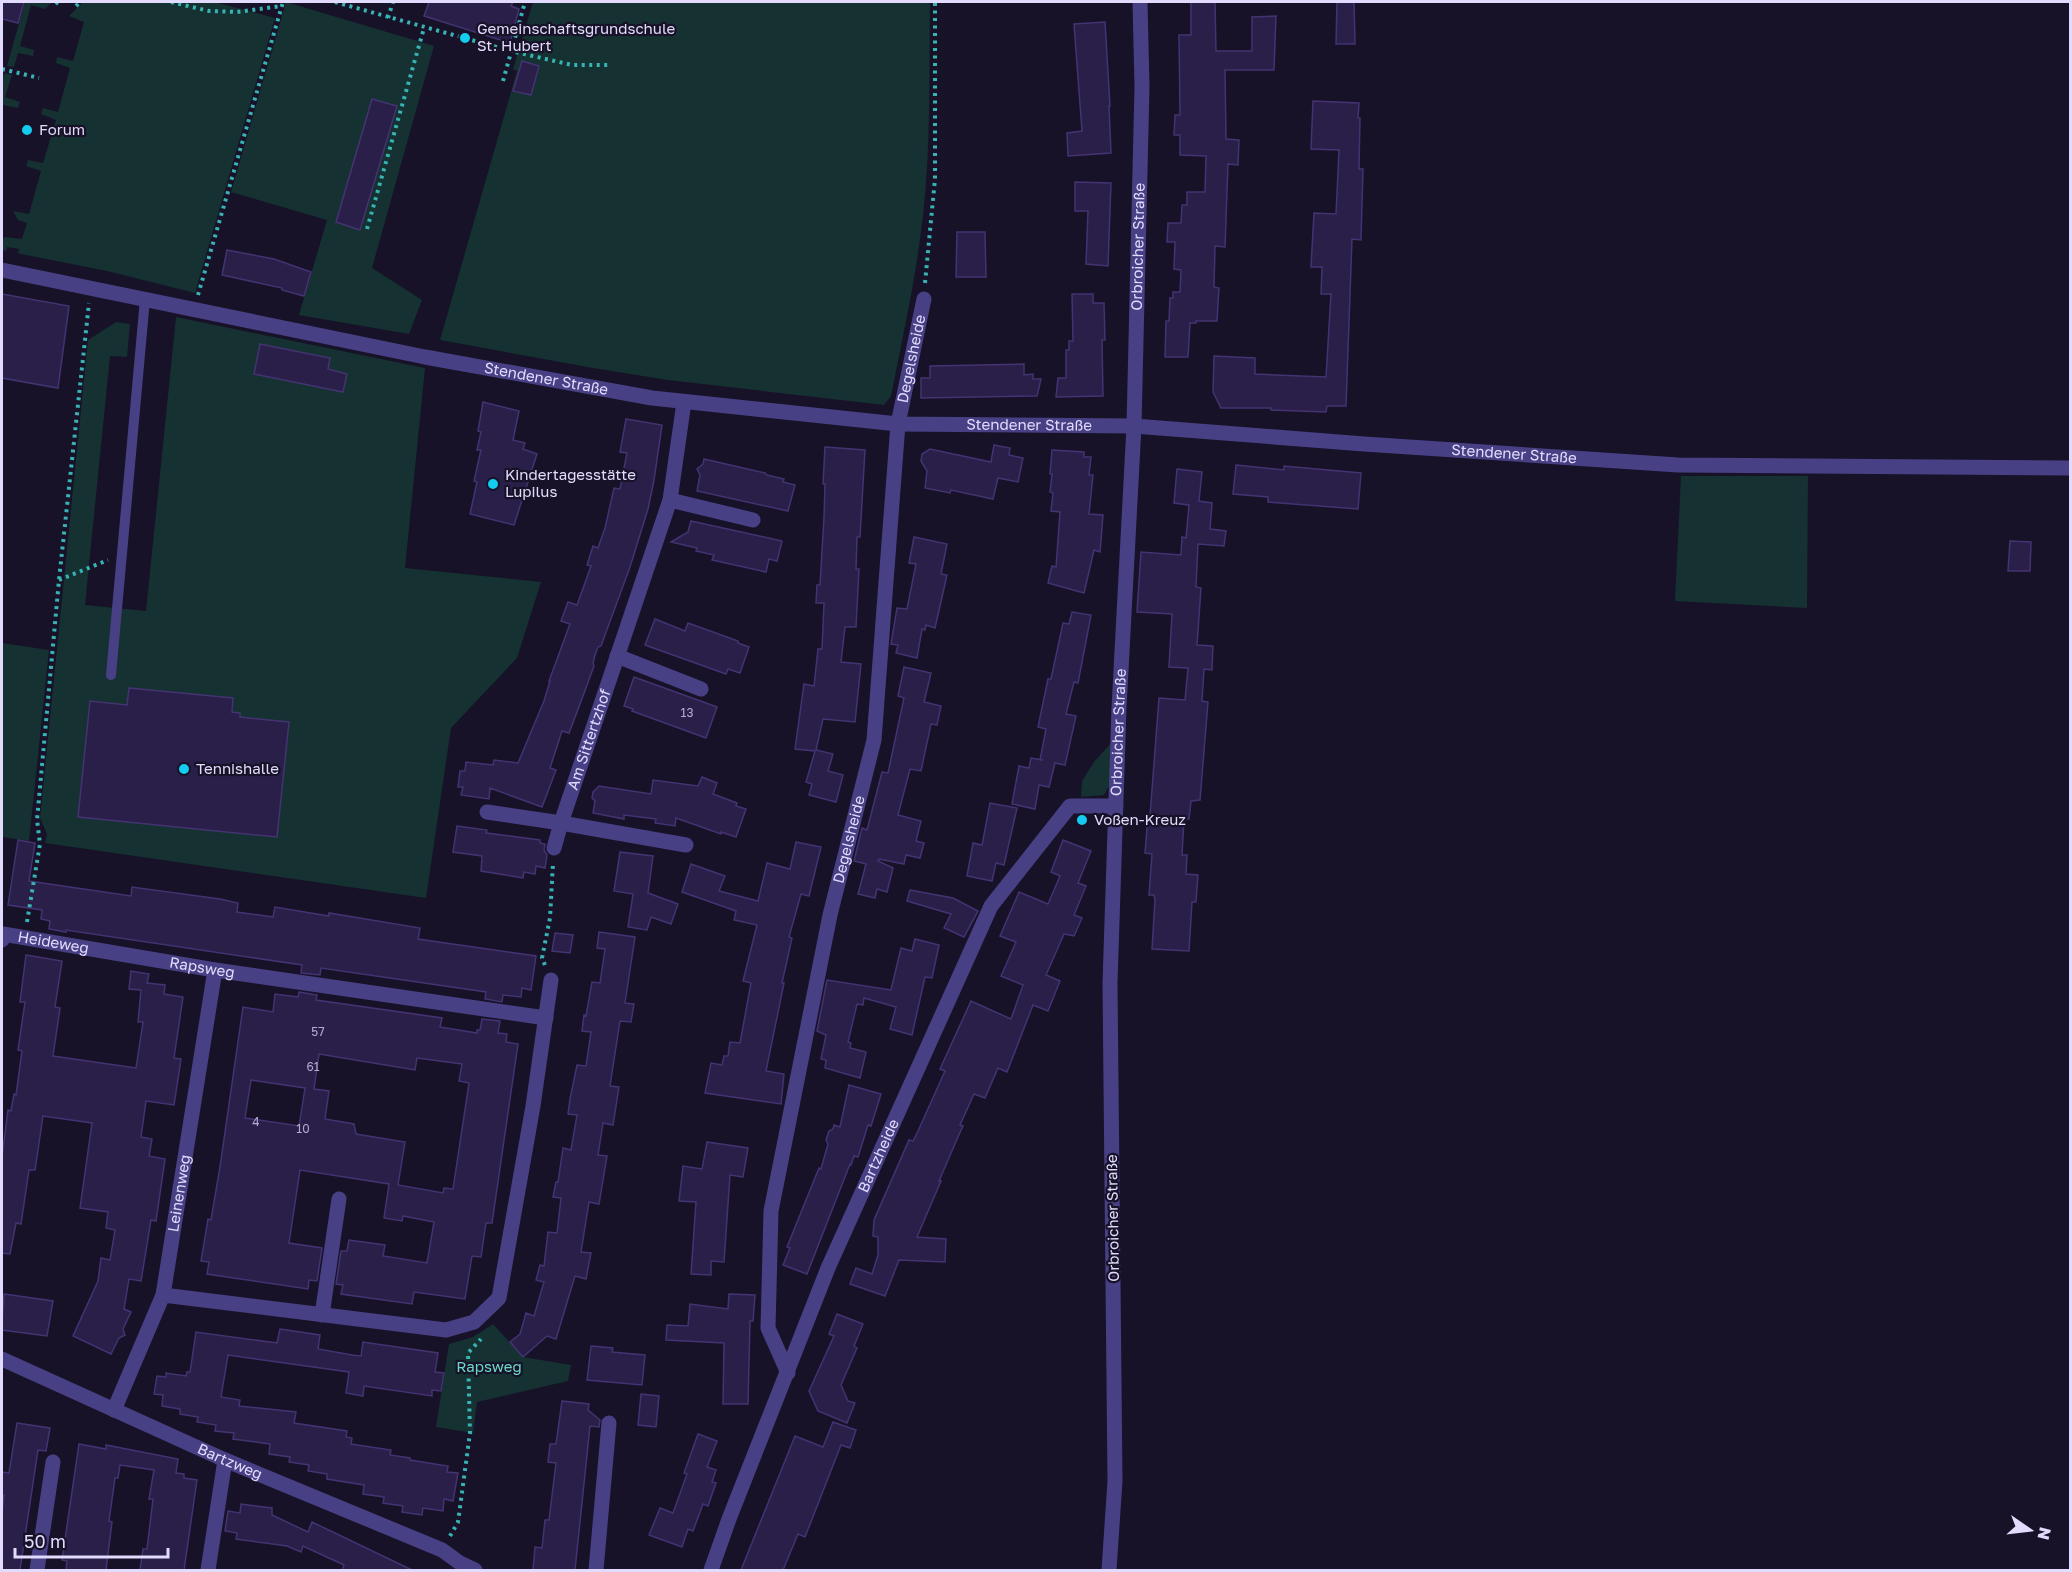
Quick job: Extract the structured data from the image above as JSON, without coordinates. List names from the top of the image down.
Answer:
{
  "streets": {
    "street": [
      "Orbroicher Straße",
      "Degelsheide",
      "Stendener Straße",
      "Am Sittertzhof",
      "Heideweg",
      "Rapsweg",
      "Bartzheide",
      "Leinenweg",
      "Bartzweg"
    ]
  },
  "crossings": [
    ["Orbroicher Straße", "Stendener Straße"],
    ["Orbroicher Straße", "Bartzheide"],
    ["Degelsheide", "Stendener Straße"],
    ["Degelsheide", "Bartzheide"],
    ["Stendener Straße", "Am Sittertzhof"],
    ["Heideweg", "Rapsweg"],
    ["Rapsweg", "Leinenweg"],
    ["Leinenweg", "Bartzweg"]
  ],
  "parks": ["Rapsweg"],
  "places": [
    "Gemeinschaftsgrundschule St. Hubert",
    "Forum",
    "Kindertagesstätte Lupilus",
    "Tennishalle",
    "Voßen-Kreuz"
  ],
  "house_numbers": [
    "13",
    "57",
    "61",
    "4",
    "10"
  ],
  "scale_bar": "50 m",
  "north": "right"
}
